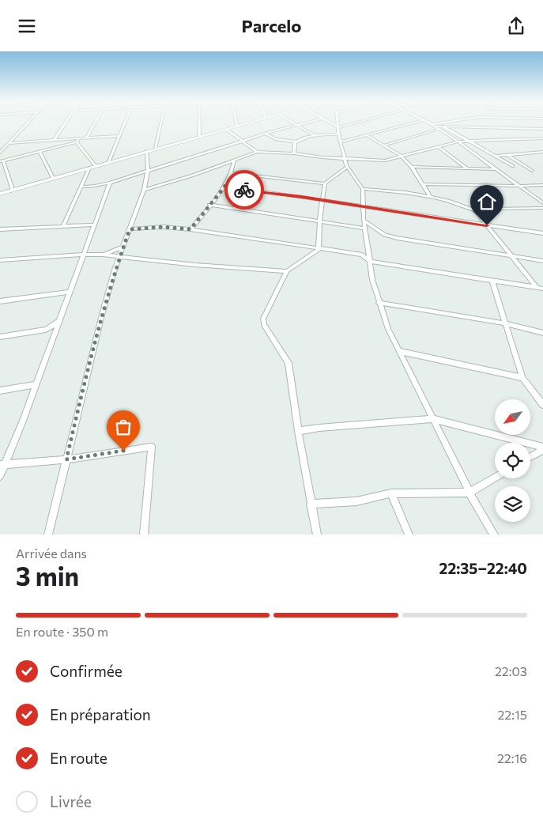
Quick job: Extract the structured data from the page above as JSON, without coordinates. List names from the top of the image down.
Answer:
{
  "north": "bottom left",
  "page": {
    "header": "Parcelo",
    "heading": ["3 min", "Arrivée dans", "22:35–22:40"],
    "bar": "En route · 350 m",
    "list": [
      ["Confirmée", "22:03"],
      ["En préparation", "22:15"],
      ["En route", "22:16"],
      "Livrée"
    ]
  }
}
